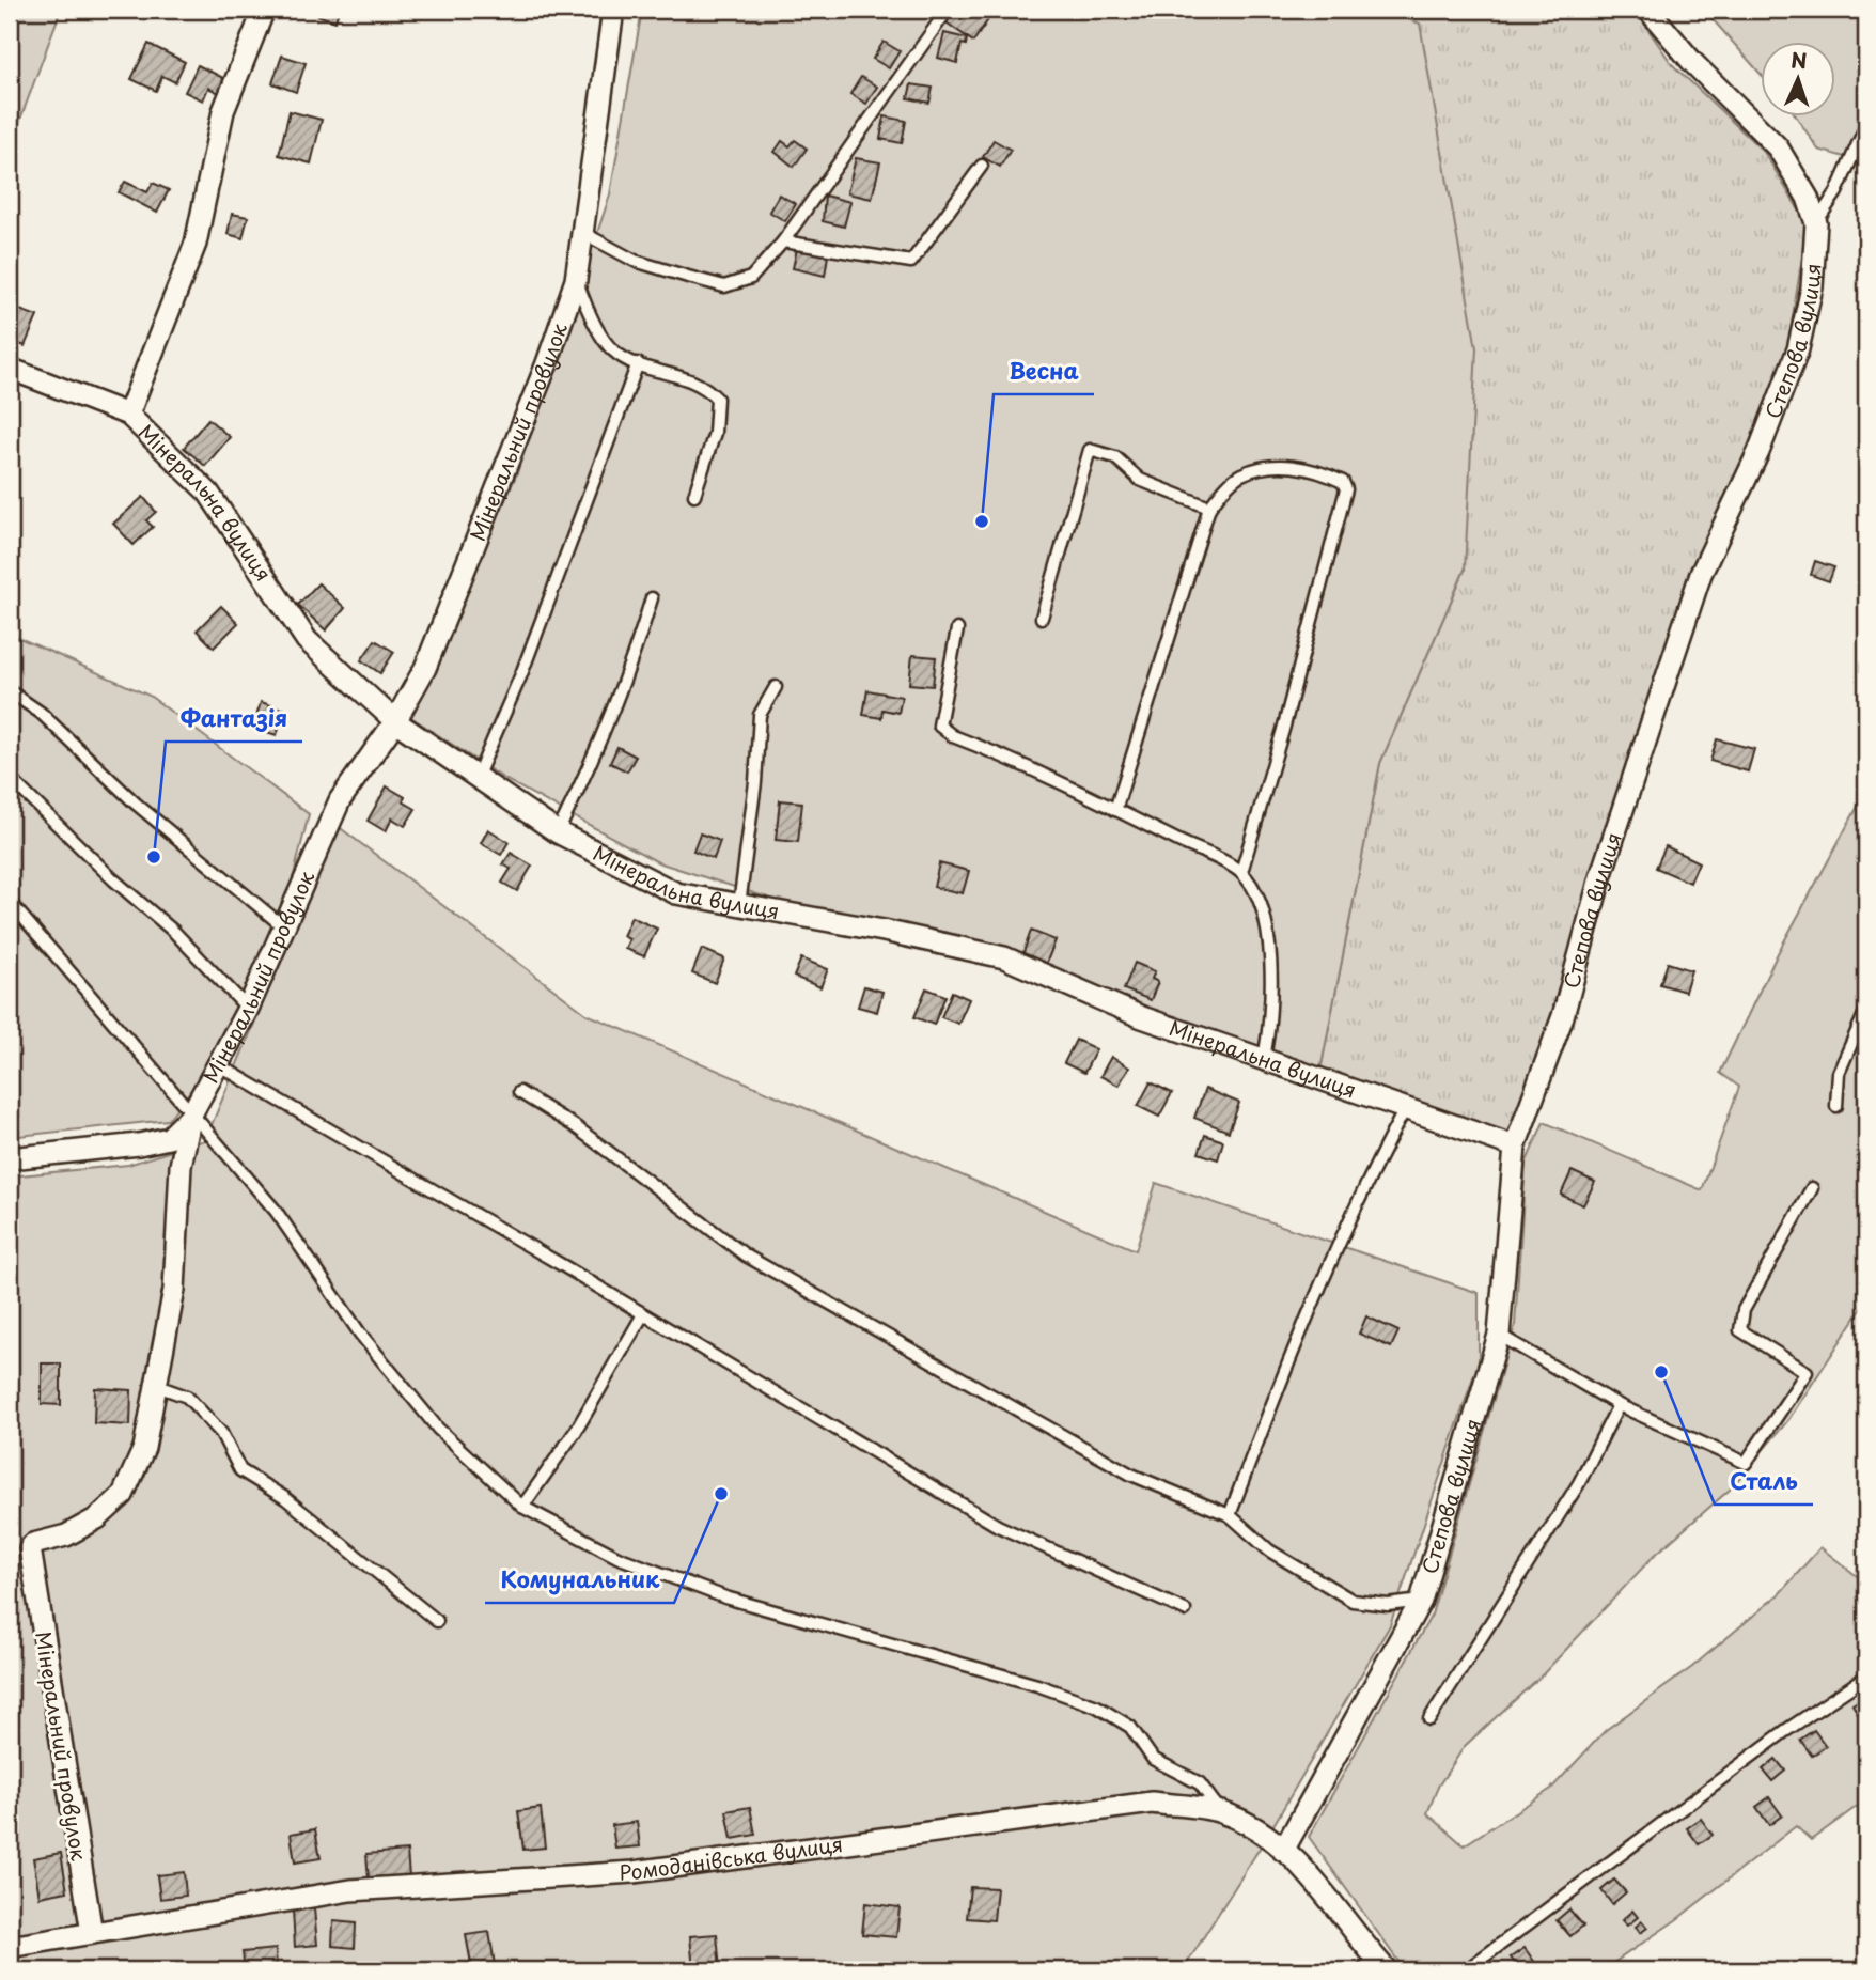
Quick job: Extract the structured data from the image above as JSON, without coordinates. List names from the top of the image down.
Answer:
{
  "streets": {
    "street": [
      "Степова вулиця",
      "Мінеральний провулок",
      "Мінеральна вулиця",
      "Ромоданівська вулиця"
    ]
  },
  "crossings": [
    ["Степова вулиця", "Мінеральна вулиця"],
    ["Степова вулиця", "Ромоданівська вулиця"],
    ["Мінеральний провулок", "Мінеральна вулиця"],
    ["Мінеральний провулок", "Ромоданівська вулиця"]
  ],
  "places": [
    "Весна",
    "Фантазія",
    "Сталь",
    "Комунальник"
  ],
  "north": "top"
}
